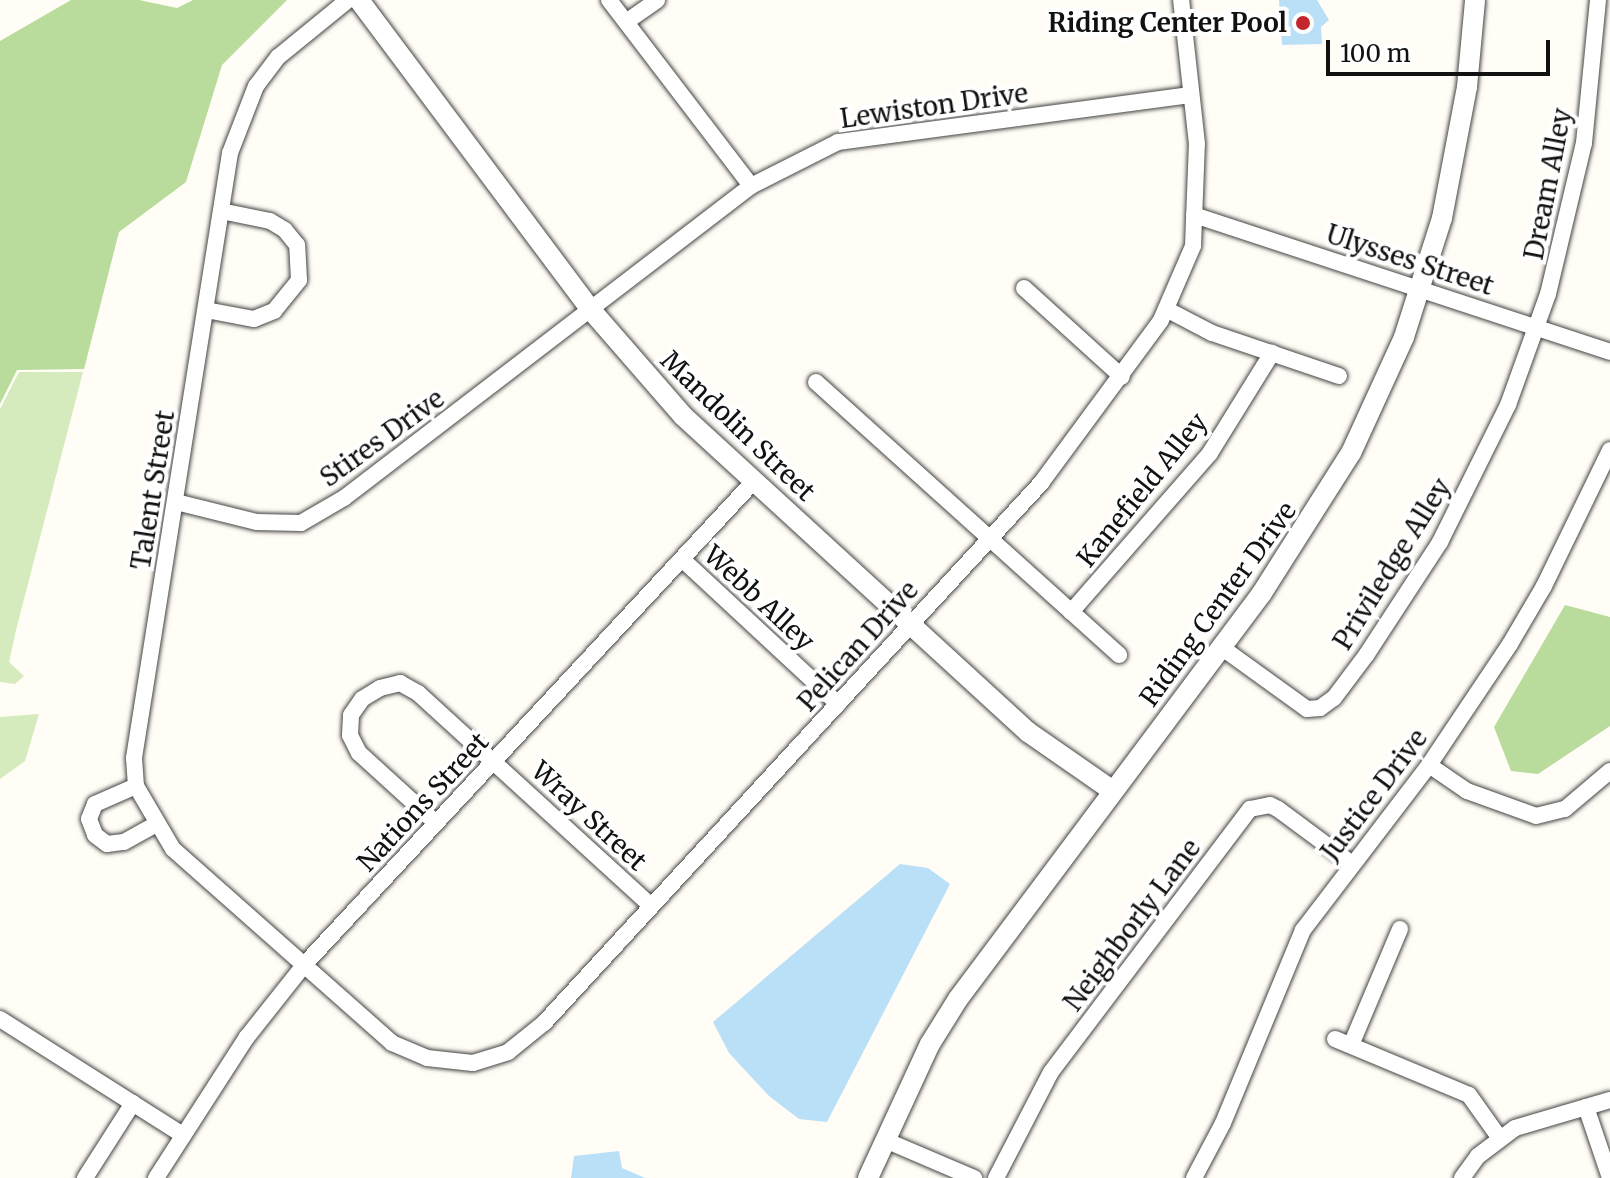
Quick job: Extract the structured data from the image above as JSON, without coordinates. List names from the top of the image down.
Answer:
{
  "streets": {
    "street": [
      "Lewiston Drive",
      "Dream Alley",
      "Ulysses Street",
      "Mandolin Street",
      "Stires Drive",
      "Talent Street",
      "Kanefield Alley",
      "Priviledge Alley",
      "Webb Alley",
      "Riding Center Drive",
      "Pelican Drive",
      "Justice Drive",
      "Nations Street",
      "Wray Street",
      "Neighborly Lane"
    ]
  },
  "crossings": [
    ["Lewiston Drive", "Mandolin Street"],
    ["Lewiston Drive", "Stires Drive"],
    ["Lewiston Drive", "Pelican Drive"],
    ["Dream Alley", "Ulysses Street"],
    ["Dream Alley", "Priviledge Alley"],
    ["Ulysses Street", "Priviledge Alley"],
    ["Ulysses Street", "Riding Center Drive"],
    ["Ulysses Street", "Pelican Drive"],
    ["Mandolin Street", "Stires Drive"],
    ["Mandolin Street", "Riding Center Drive"],
    ["Mandolin Street", "Pelican Drive"],
    ["Mandolin Street", "Nations Street"],
    ["Stires Drive", "Talent Street"],
    ["Talent Street", "Pelican Drive"],
    ["Talent Street", "Nations Street"],
    ["Priviledge Alley", "Riding Center Drive"],
    ["Webb Alley", "Pelican Drive"],
    ["Webb Alley", "Nations Street"],
    ["Pelican Drive", "Nations Street"],
    ["Pelican Drive", "Wray Street"],
    ["Justice Drive", "Neighborly Lane"],
    ["Nations Street", "Wray Street"]
  ],
  "places": ["Riding Center Pool"],
  "scale_bar": "100 m"
}
